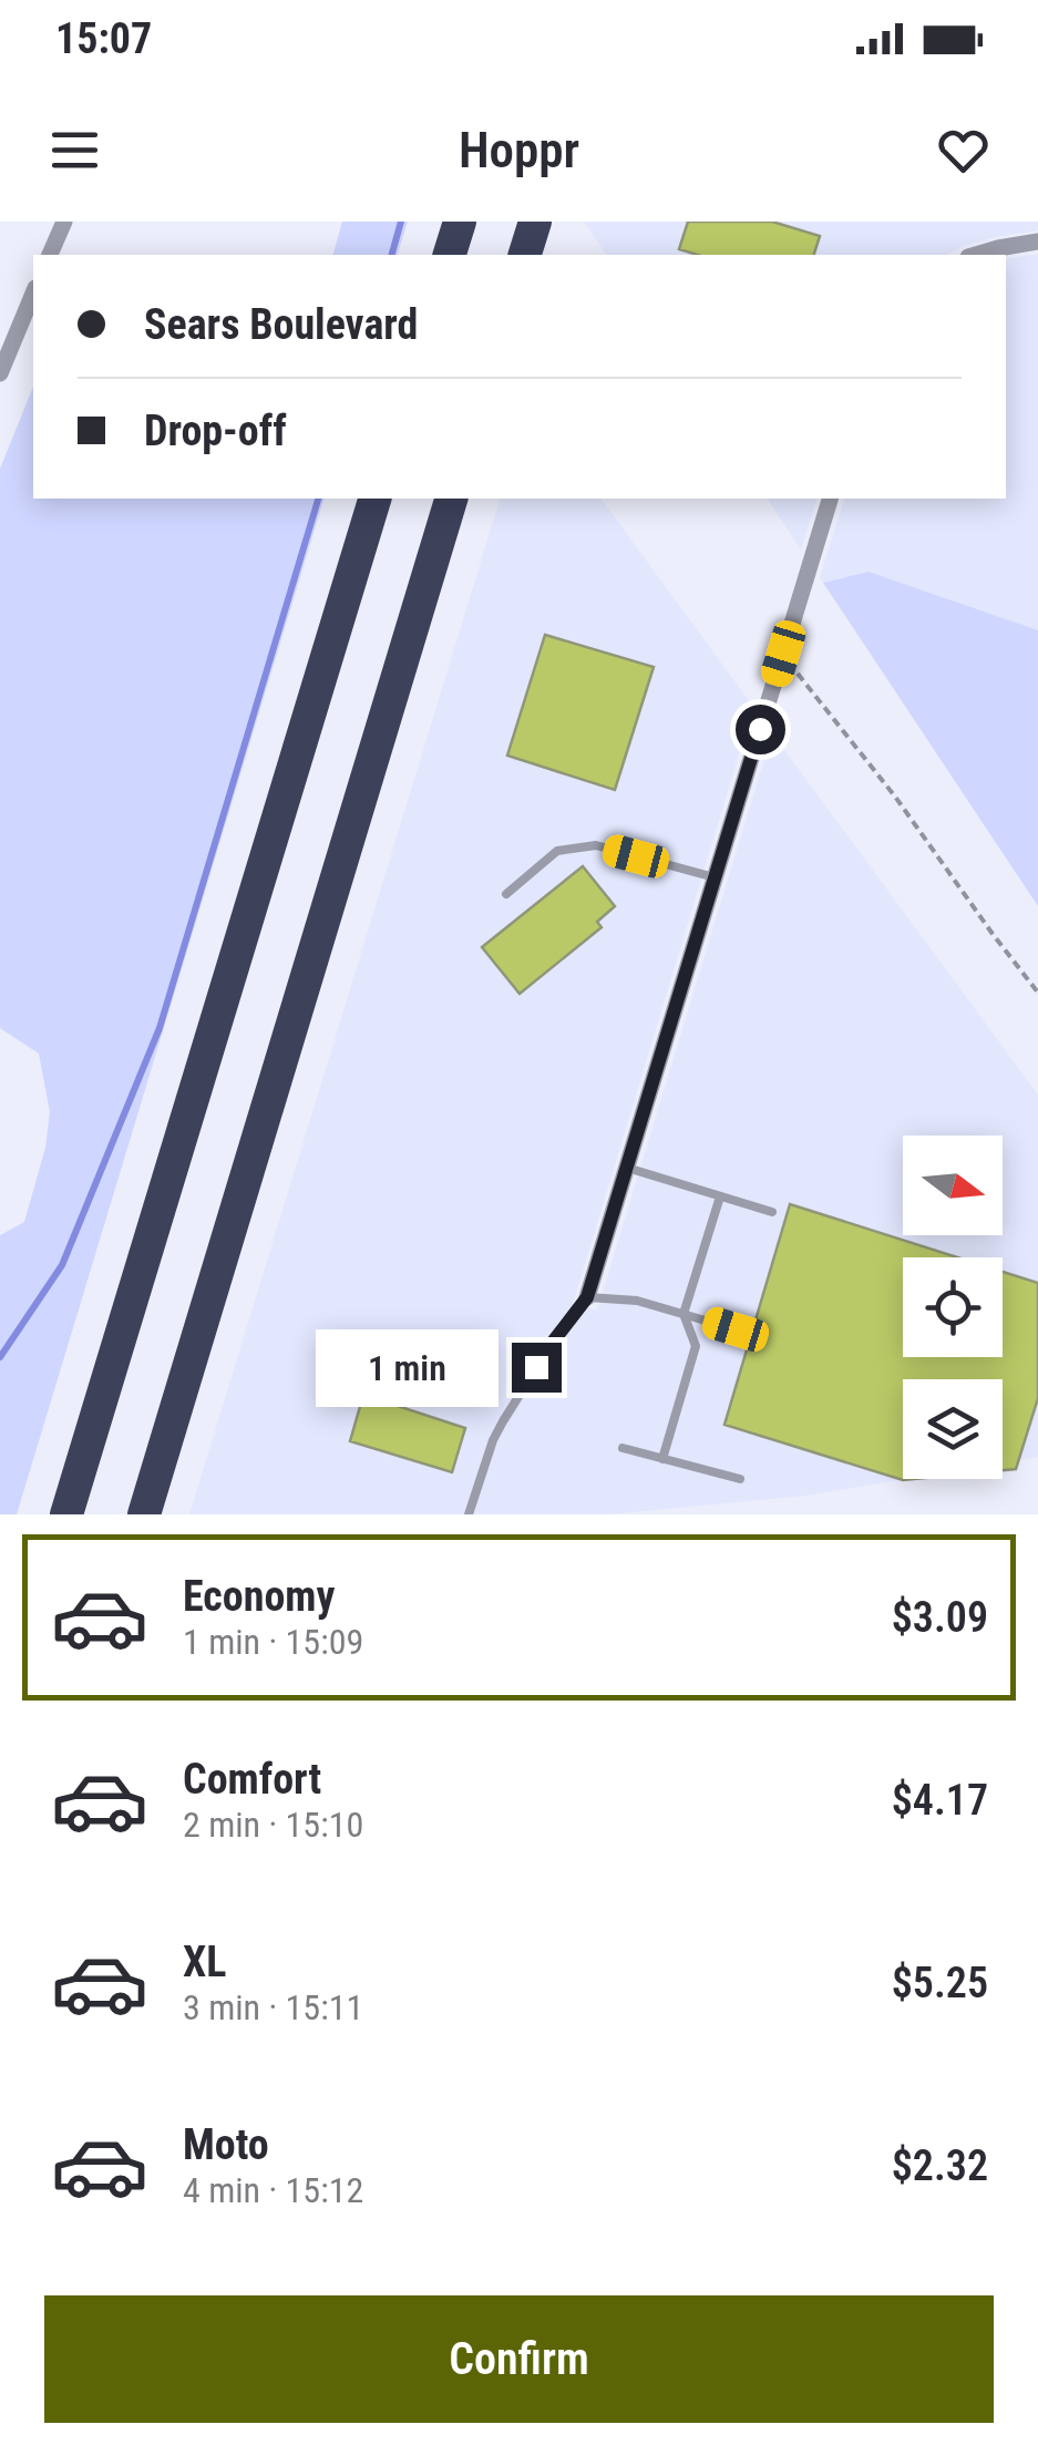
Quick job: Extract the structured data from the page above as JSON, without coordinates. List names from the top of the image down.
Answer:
{
  "north": "right",
  "page": {
    "status": "15:07",
    "header": "Hoppr",
    "banner": ["Sears Boulevard", "Drop-off"],
    "bubble": "1 min",
    "list": [
      {
        "name": "Economy",
        "note": "1 min · 15:09",
        "value": "$3.09"
      },
      {
        "name": "Comfort",
        "note": "2 min · 15:10",
        "value": "$4.17"
      },
      {
        "name": "XL",
        "note": "3 min · 15:11",
        "value": "$5.25"
      },
      {
        "name": "Moto",
        "note": "4 min · 15:12",
        "value": "$2.32"
      }
    ],
    "buttons": "Confirm"
  }
}
